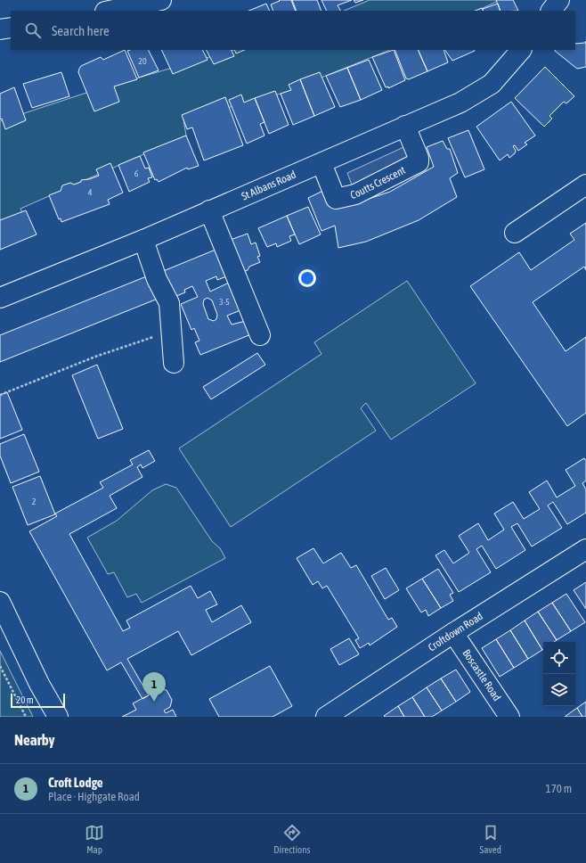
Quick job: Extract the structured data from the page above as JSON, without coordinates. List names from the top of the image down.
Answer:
{
  "streets": {
    "street": [
      "Coutts Crescent",
      "St Albans Road",
      "Croftdown Road",
      "Boscastle Road"
    ]
  },
  "crossings": [
    ["Coutts Crescent", "St Albans Road"],
    ["Croftdown Road", "Boscastle Road"]
  ],
  "house_numbers": [
    "20",
    "6",
    "4",
    "3-5",
    "2"
  ],
  "scale_bar": "20 m",
  "page": {
    "search": "Search here",
    "pins": "1",
    "scale": "20 m",
    "heading": "Nearby",
    "list": [
      {
        "mark": "1",
        "name": "Croft Lodge",
        "note": "Place · Highgate Road",
        "value": "170 m"
      }
    ],
    "nav": ["Map", "Directions", "Saved"]
  }
}
